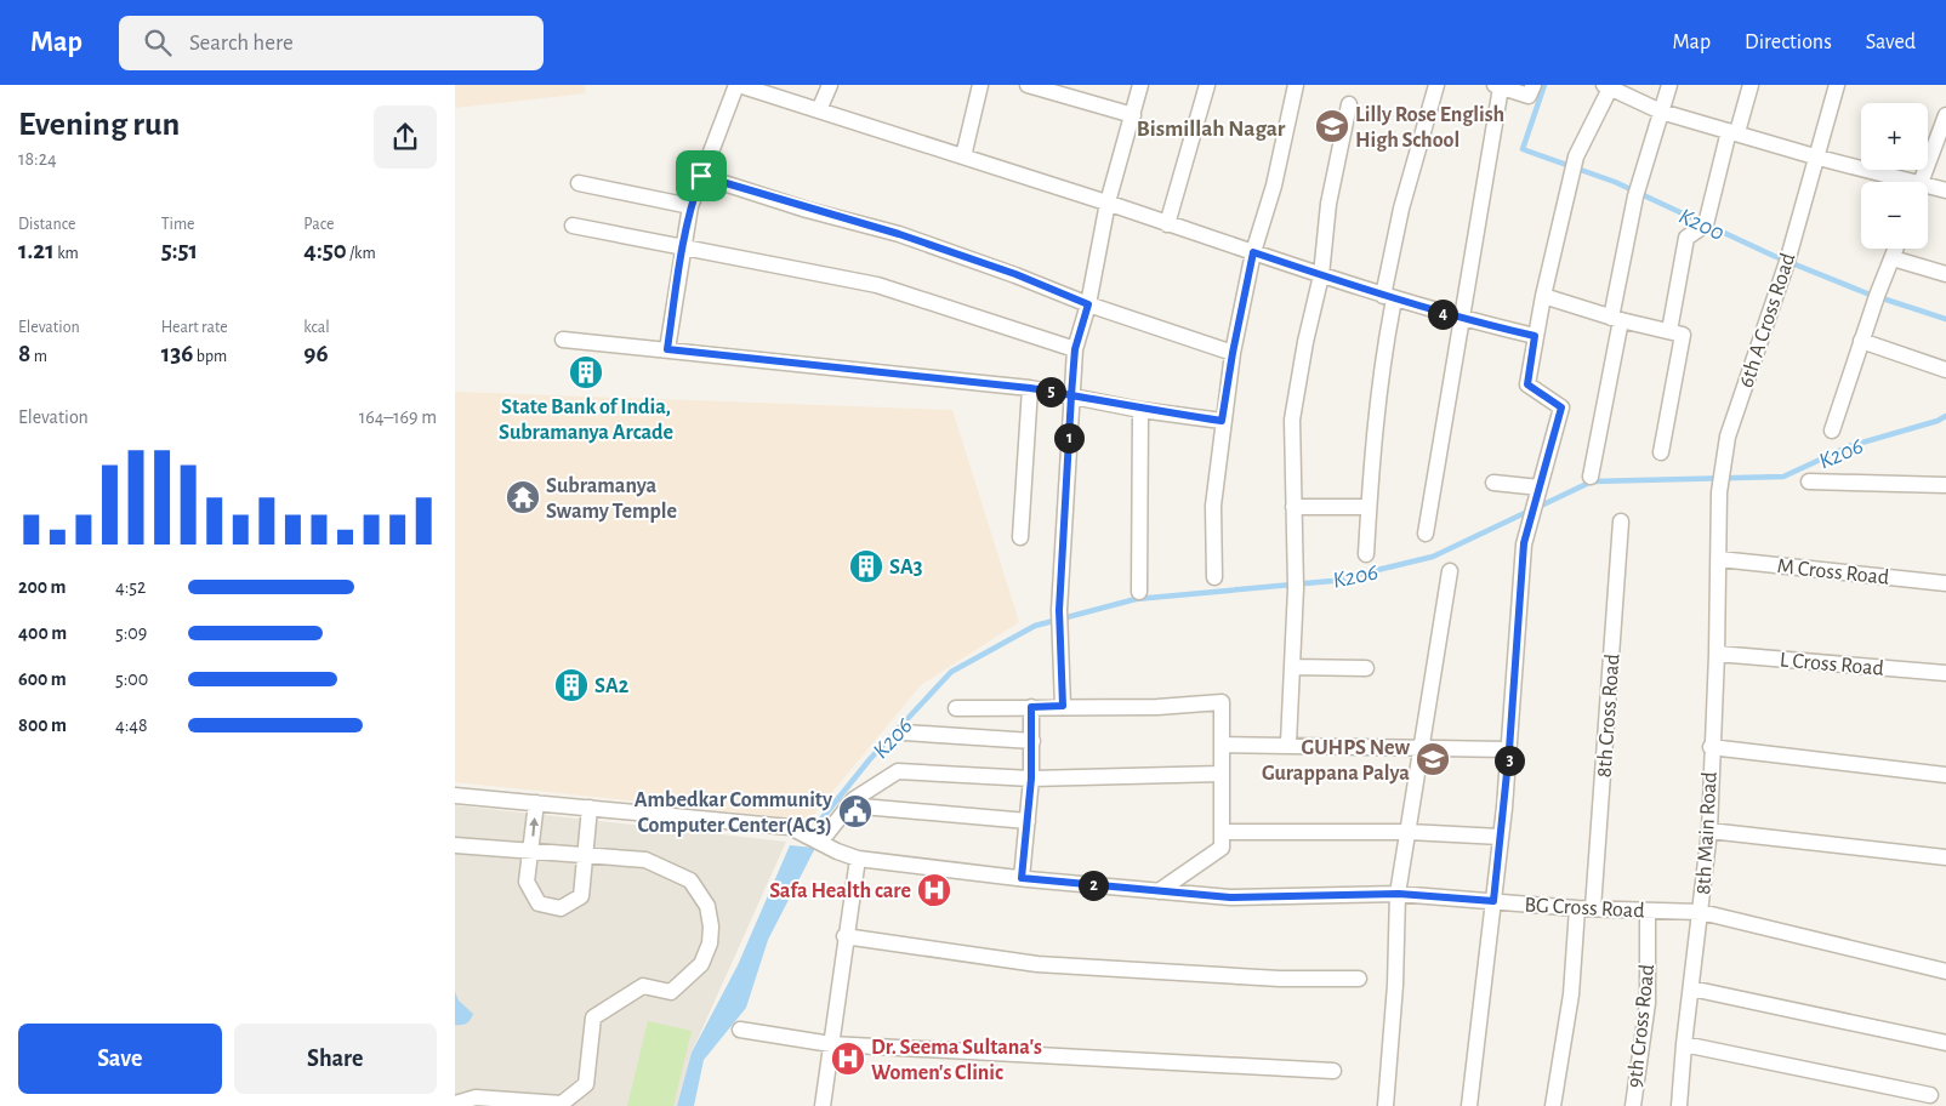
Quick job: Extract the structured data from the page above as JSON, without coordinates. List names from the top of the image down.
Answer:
{
  "streets": {
    "street": [
      "6th A Cross Road",
      "M Cross Road",
      "L Cross Road",
      "8th Cross Road",
      "8th Main Road",
      "BG Cross Road",
      "9th Cross Road"
    ]
  },
  "crossings": [
    ["6th A Cross Road", "M Cross Road"],
    ["6th A Cross Road", "8th Main Road"],
    ["M Cross Road", "8th Main Road"],
    ["L Cross Road", "8th Main Road"],
    ["8th Cross Road", "BG Cross Road"],
    ["8th Main Road", "BG Cross Road"],
    ["BG Cross Road", "9th Cross Road"]
  ],
  "districts": ["Bismillah Nagar"],
  "water": ["K200", "K206"],
  "places": {
    "school or university": ["Lilly Rose English High School", "GUHPS New Gurappana Palya"],
    "building": ["State Bank of India, Subramanya Arcade", "SA3", "SA2"],
    "temple": ["Subramanya Swamy Temple"],
    "public building": ["Ambedkar Community Computer Center(AC3)"],
    "hospital": ["Safa Health care", "Dr. Seema Sultana's Women's Clinic"]
  },
  "page": {
    "header": "Map",
    "search": "Search here",
    "nav": ["Map", "Directions", "Saved"],
    "heading": ["Evening run", "18:24"],
    "map_buttons": ["+", "−"],
    "stats": [
      ["Distance", "1.21 km"],
      ["Time", "5:51"],
      ["Pace", "4:50 /km"],
      ["Elevation", "8 m"],
      ["Heart rate", "136 bpm"],
      ["kcal", "96"]
    ],
    "pins": [
      "4",
      "5",
      "1",
      "3",
      "2"
    ],
    "chart": ["Elevation", "164–169 m"],
    "list": [
      {
        "name": "200 m",
        "note": "4:52"
      },
      {
        "name": "400 m",
        "note": "5:09"
      },
      {
        "name": "600 m",
        "note": "5:00"
      },
      {
        "name": "800 m",
        "note": "4:48"
      }
    ],
    "buttons": ["Save", "Share"]
  }
}
